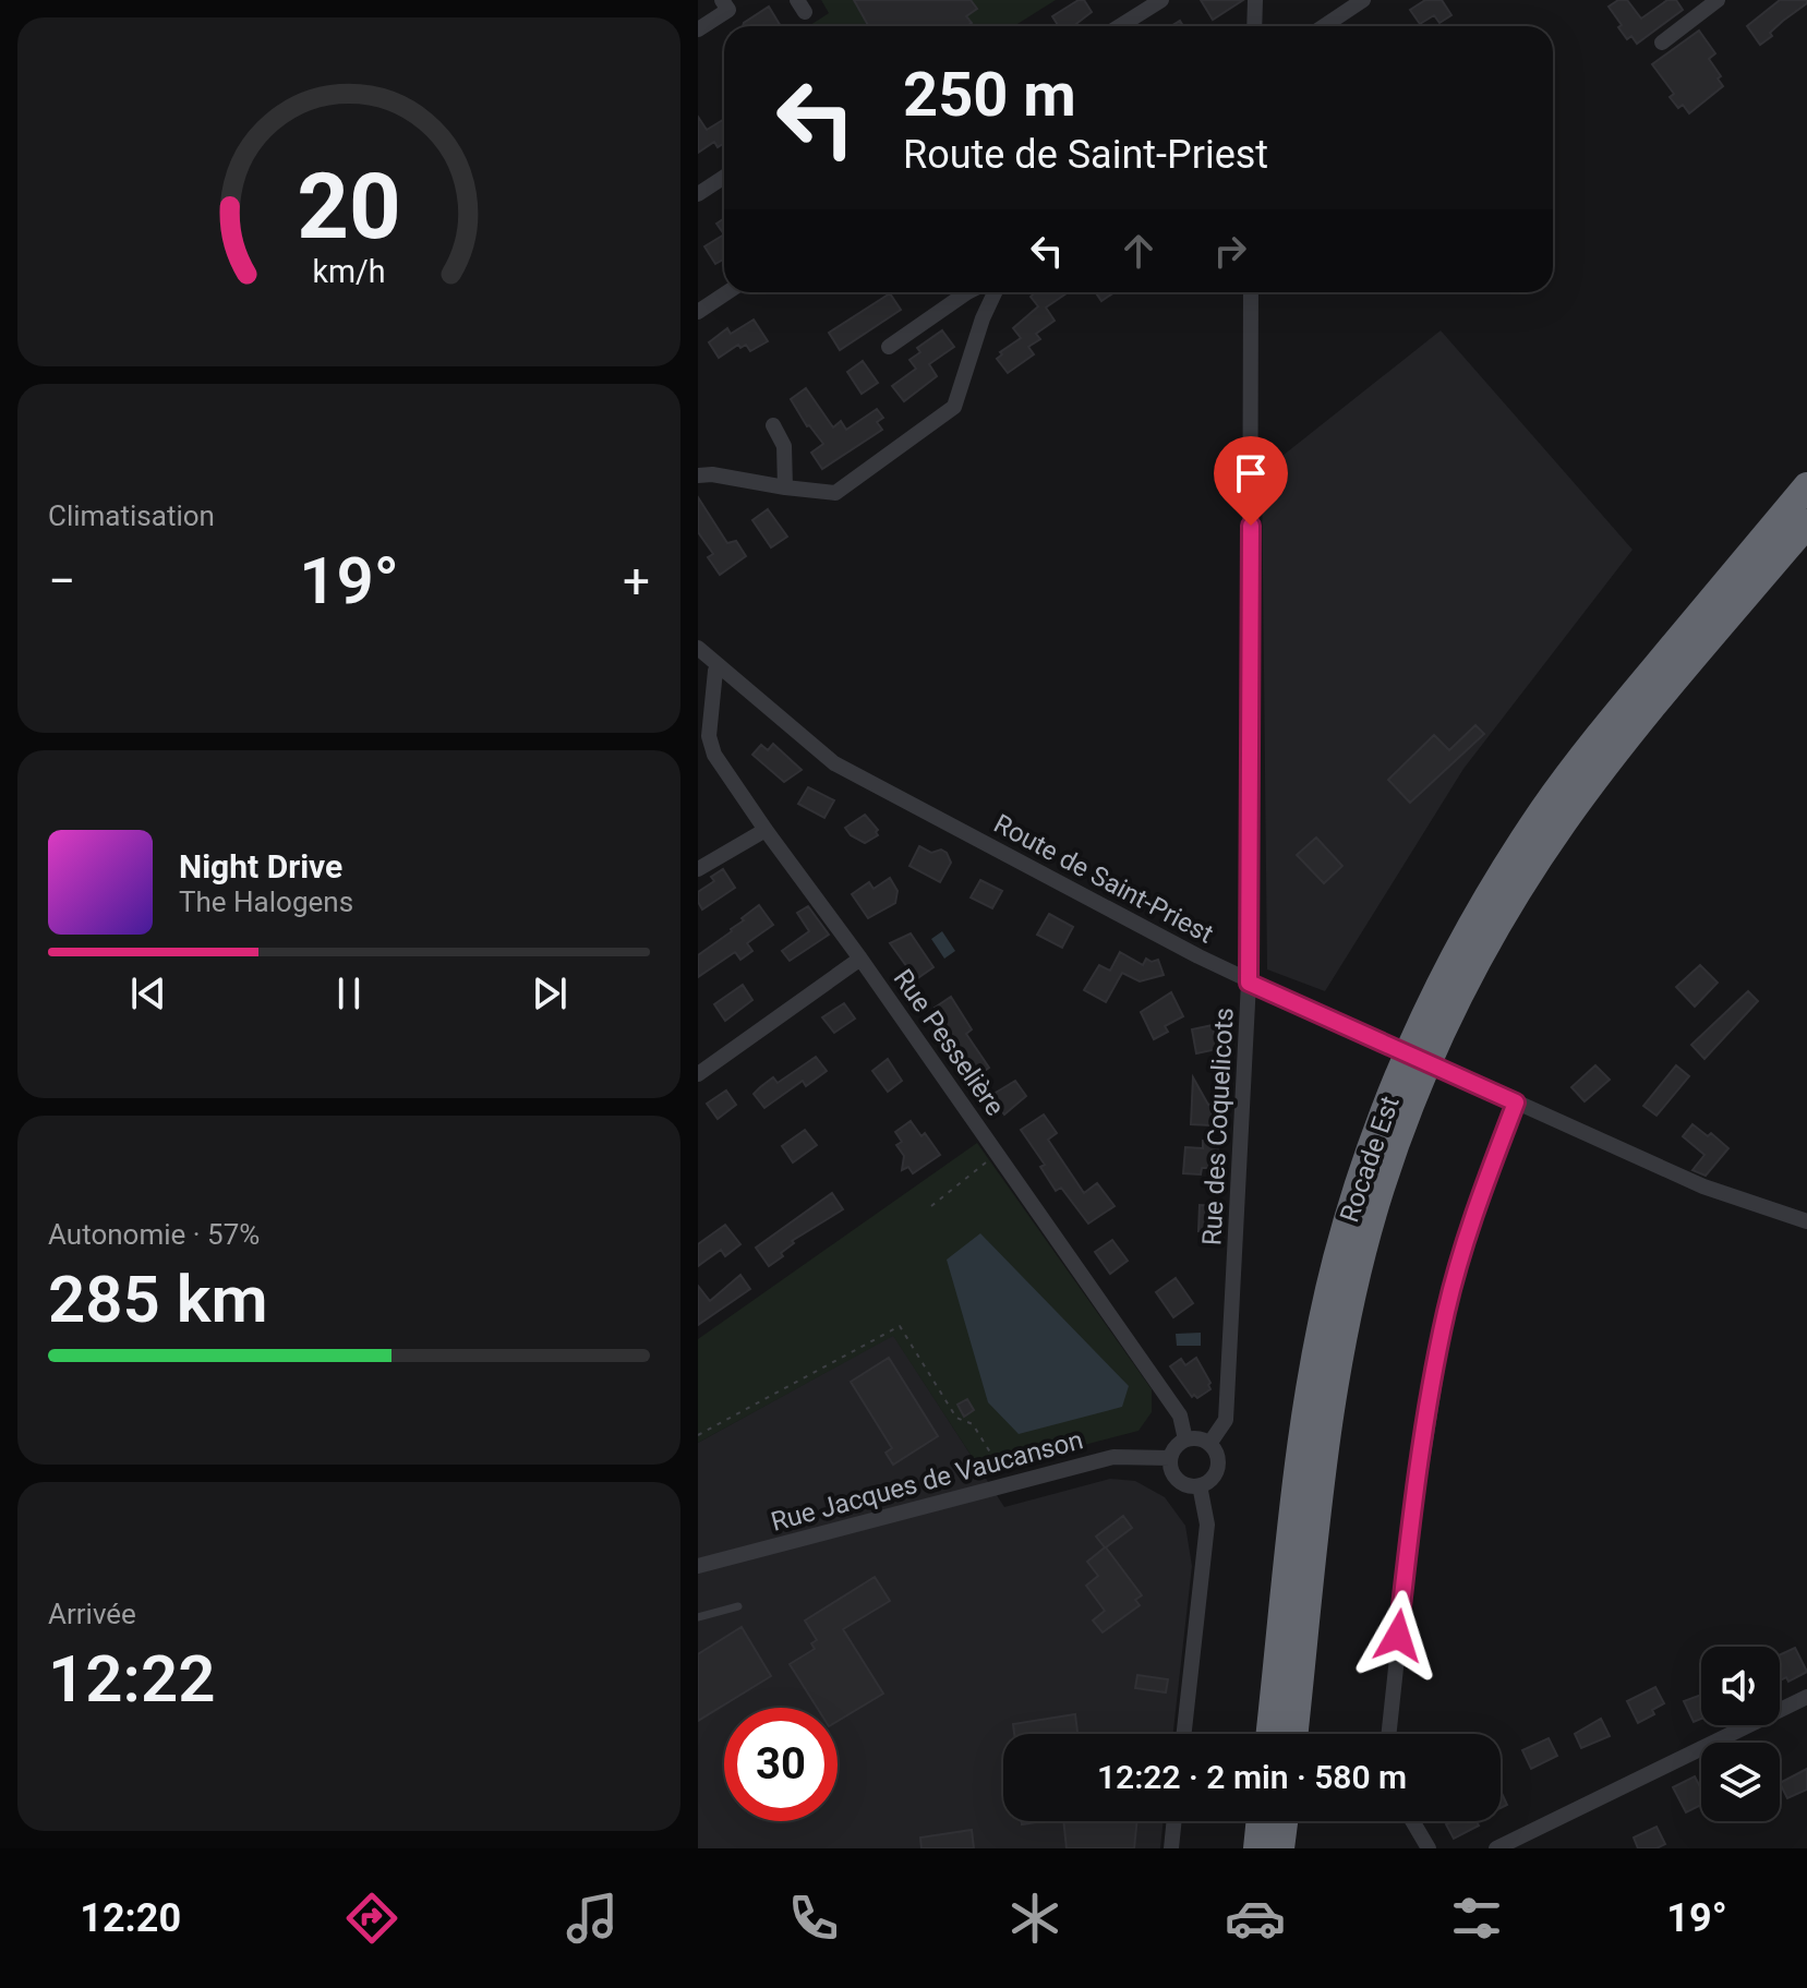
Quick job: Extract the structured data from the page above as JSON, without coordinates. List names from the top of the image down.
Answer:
{
  "streets": {
    "highway": ["Rocade Est"],
    "street": [
      "Route de Saint-Priest",
      "Rue Pesselière",
      "Rue des Coquelicots",
      "Rue Jacques de Vaucanson"
    ]
  },
  "crossings": [
    ["Route de Saint-Priest", "Rue Pesselière"],
    ["Route de Saint-Priest", "Rue des Coquelicots"],
    ["Rue Pesselière", "Rue des Coquelicots"],
    ["Rue Pesselière", "Rue Jacques de Vaucanson"],
    ["Rue des Coquelicots", "Rue Jacques de Vaucanson"]
  ],
  "page": {
    "turn": ["250 m", "Route de Saint-Priest"],
    "tile": [
      "Climatisation",
      ["Autonomie · 57%", "285 km"],
      ["Arrivée", "12:22"]
    ],
    "heat": ["−", "19°", "+"],
    "song": ["Night Drive", "The Halogens"],
    "limit": "30",
    "trip": "12:22 · 2 min · 580 m",
    "tabs": ["12:20", "19°"],
    "gauge": ["20", "km/h"]
  }
}
